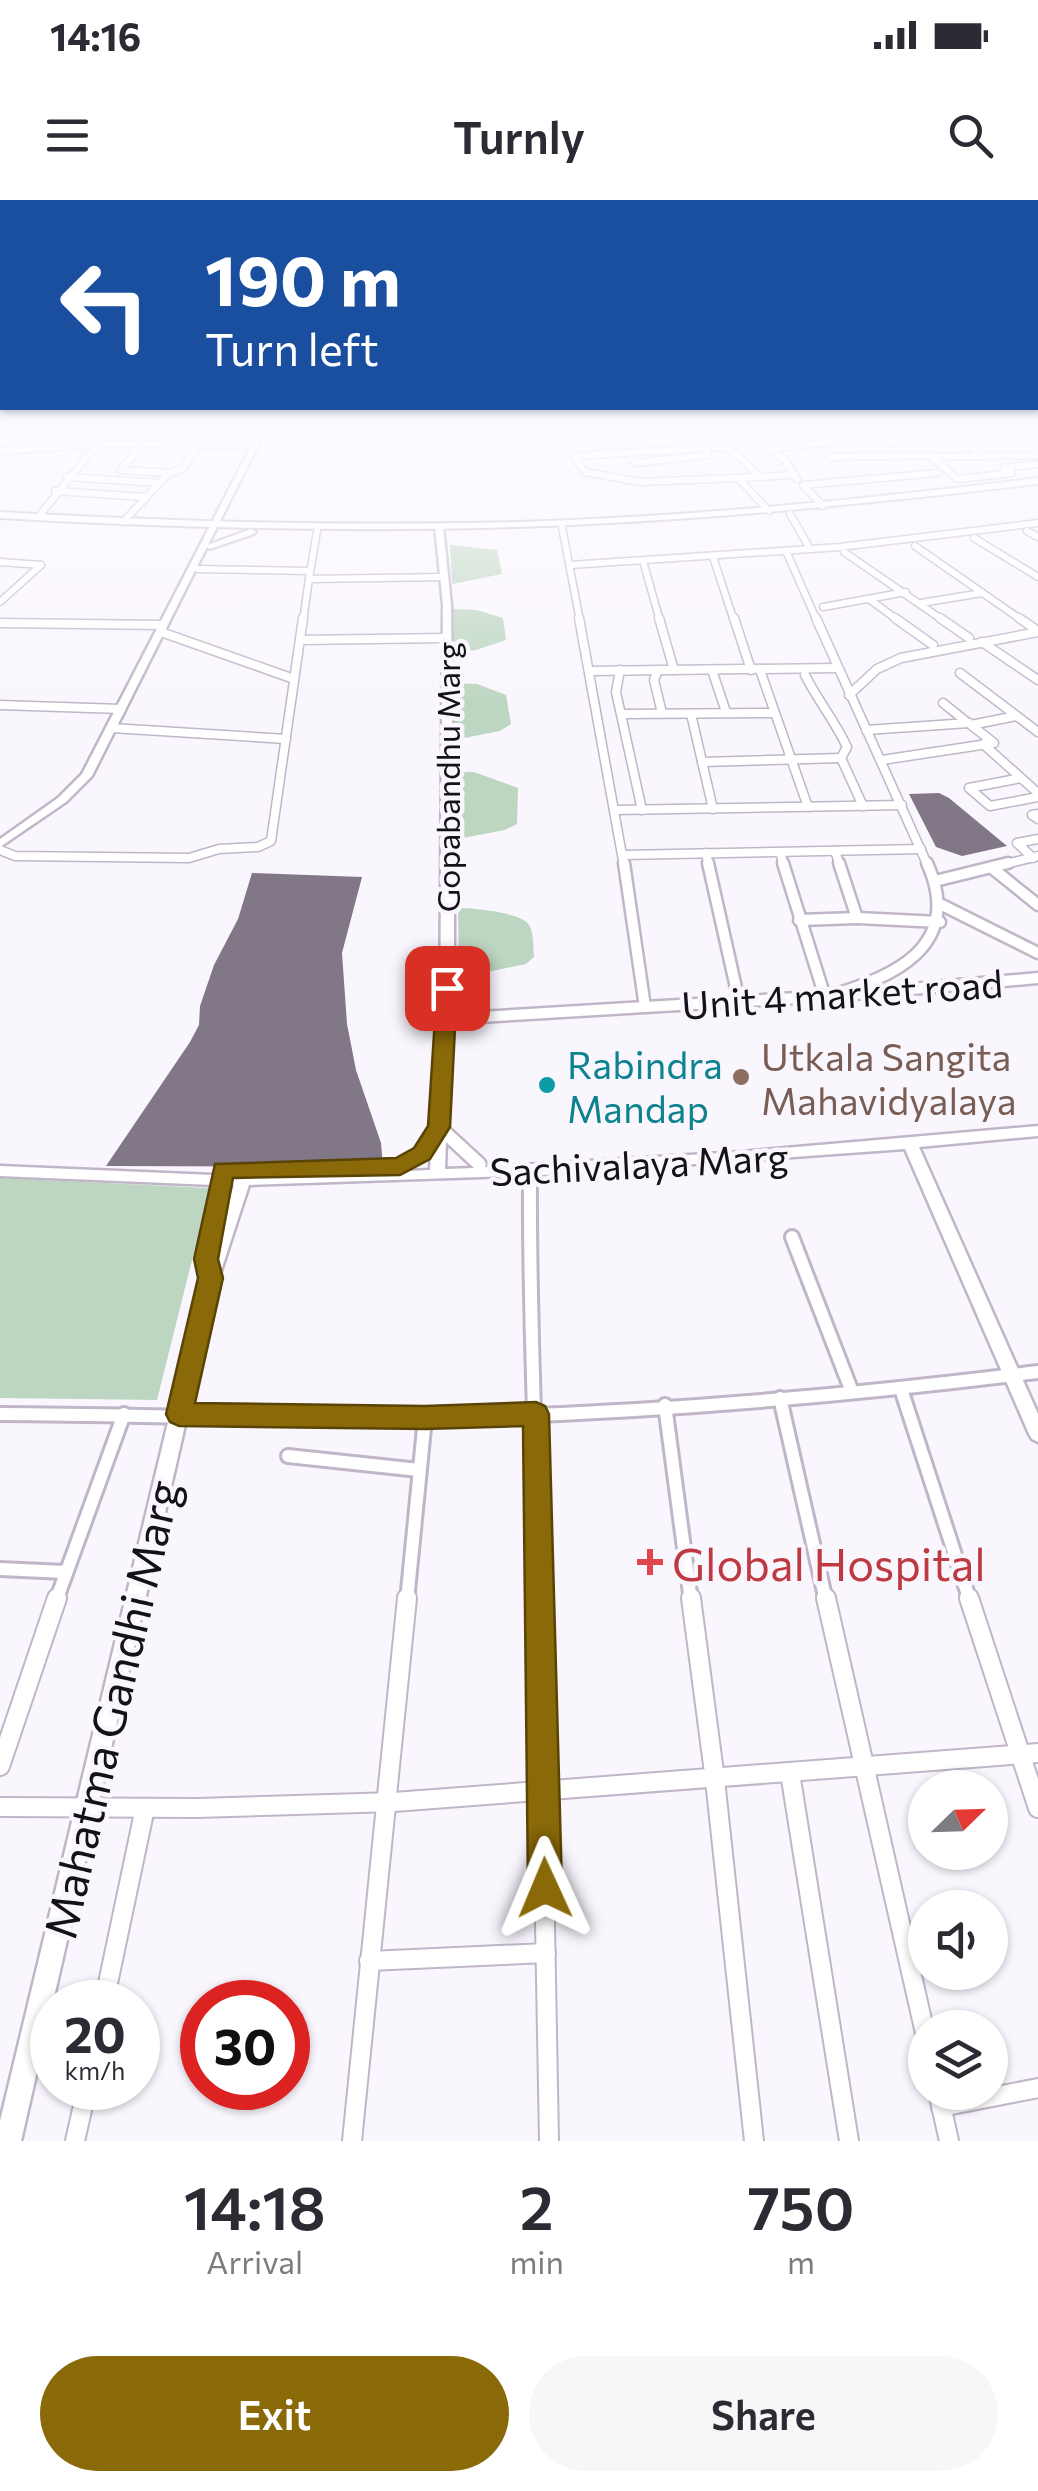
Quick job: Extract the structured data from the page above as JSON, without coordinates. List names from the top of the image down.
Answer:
{
  "streets": {
    "street": [
      "Gopabandhu Marg",
      "Unit 4 market road",
      "Sachivalaya Marg",
      "Mahatma Gandhi Marg"
    ]
  },
  "crossings": [
    ["Gopabandhu Marg", "Unit 4 market road"],
    ["Gopabandhu Marg", "Sachivalaya Marg"],
    ["Sachivalaya Marg", "Mahatma Gandhi Marg"]
  ],
  "places": {
    "other": ["Utkala Sangita Mahavidyalaya", "Rabindra Mandap"],
    "health": ["Global Hospital"]
  },
  "north": "top right",
  "page": {
    "status": "14:16",
    "header": "Turnly",
    "turn": ["190 m", "Turn left"],
    "speed": "20 km/h",
    "limit": "30",
    "eta": [
      "14:18",
      "Arrival",
      "2",
      "min",
      "750",
      "m"
    ],
    "buttons": ["Exit", "Share"]
  }
}
